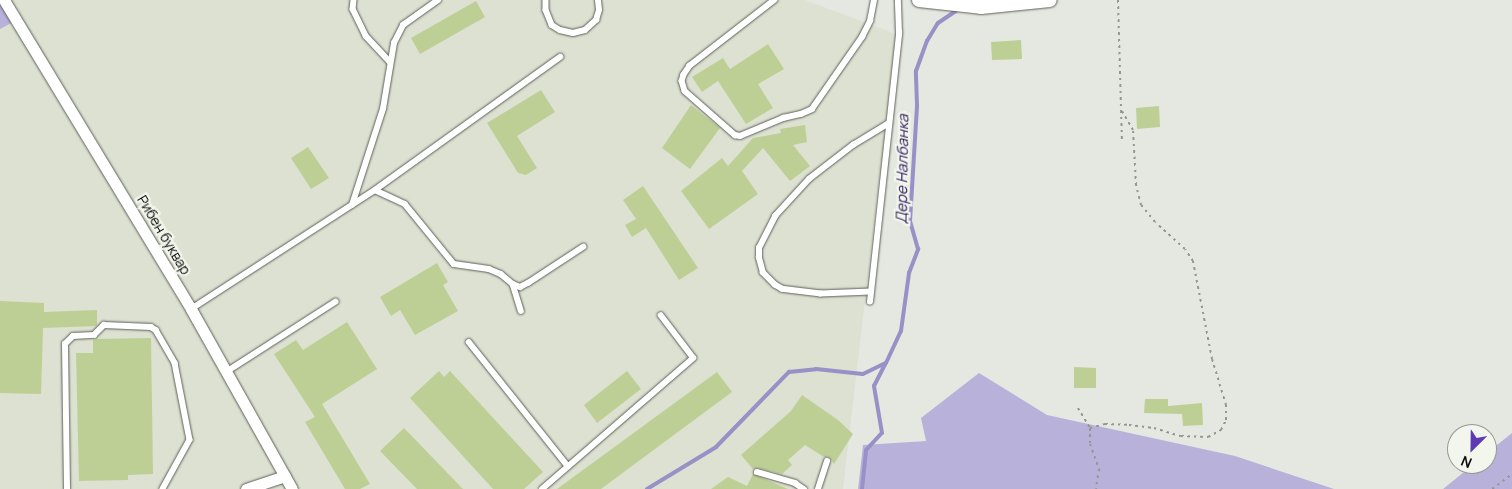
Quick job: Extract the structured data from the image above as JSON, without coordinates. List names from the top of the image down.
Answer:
{
  "streets": {
    "street": ["Рибен буквар"]
  },
  "water": ["Дере Налбанка"],
  "north": "bottom left"
}
